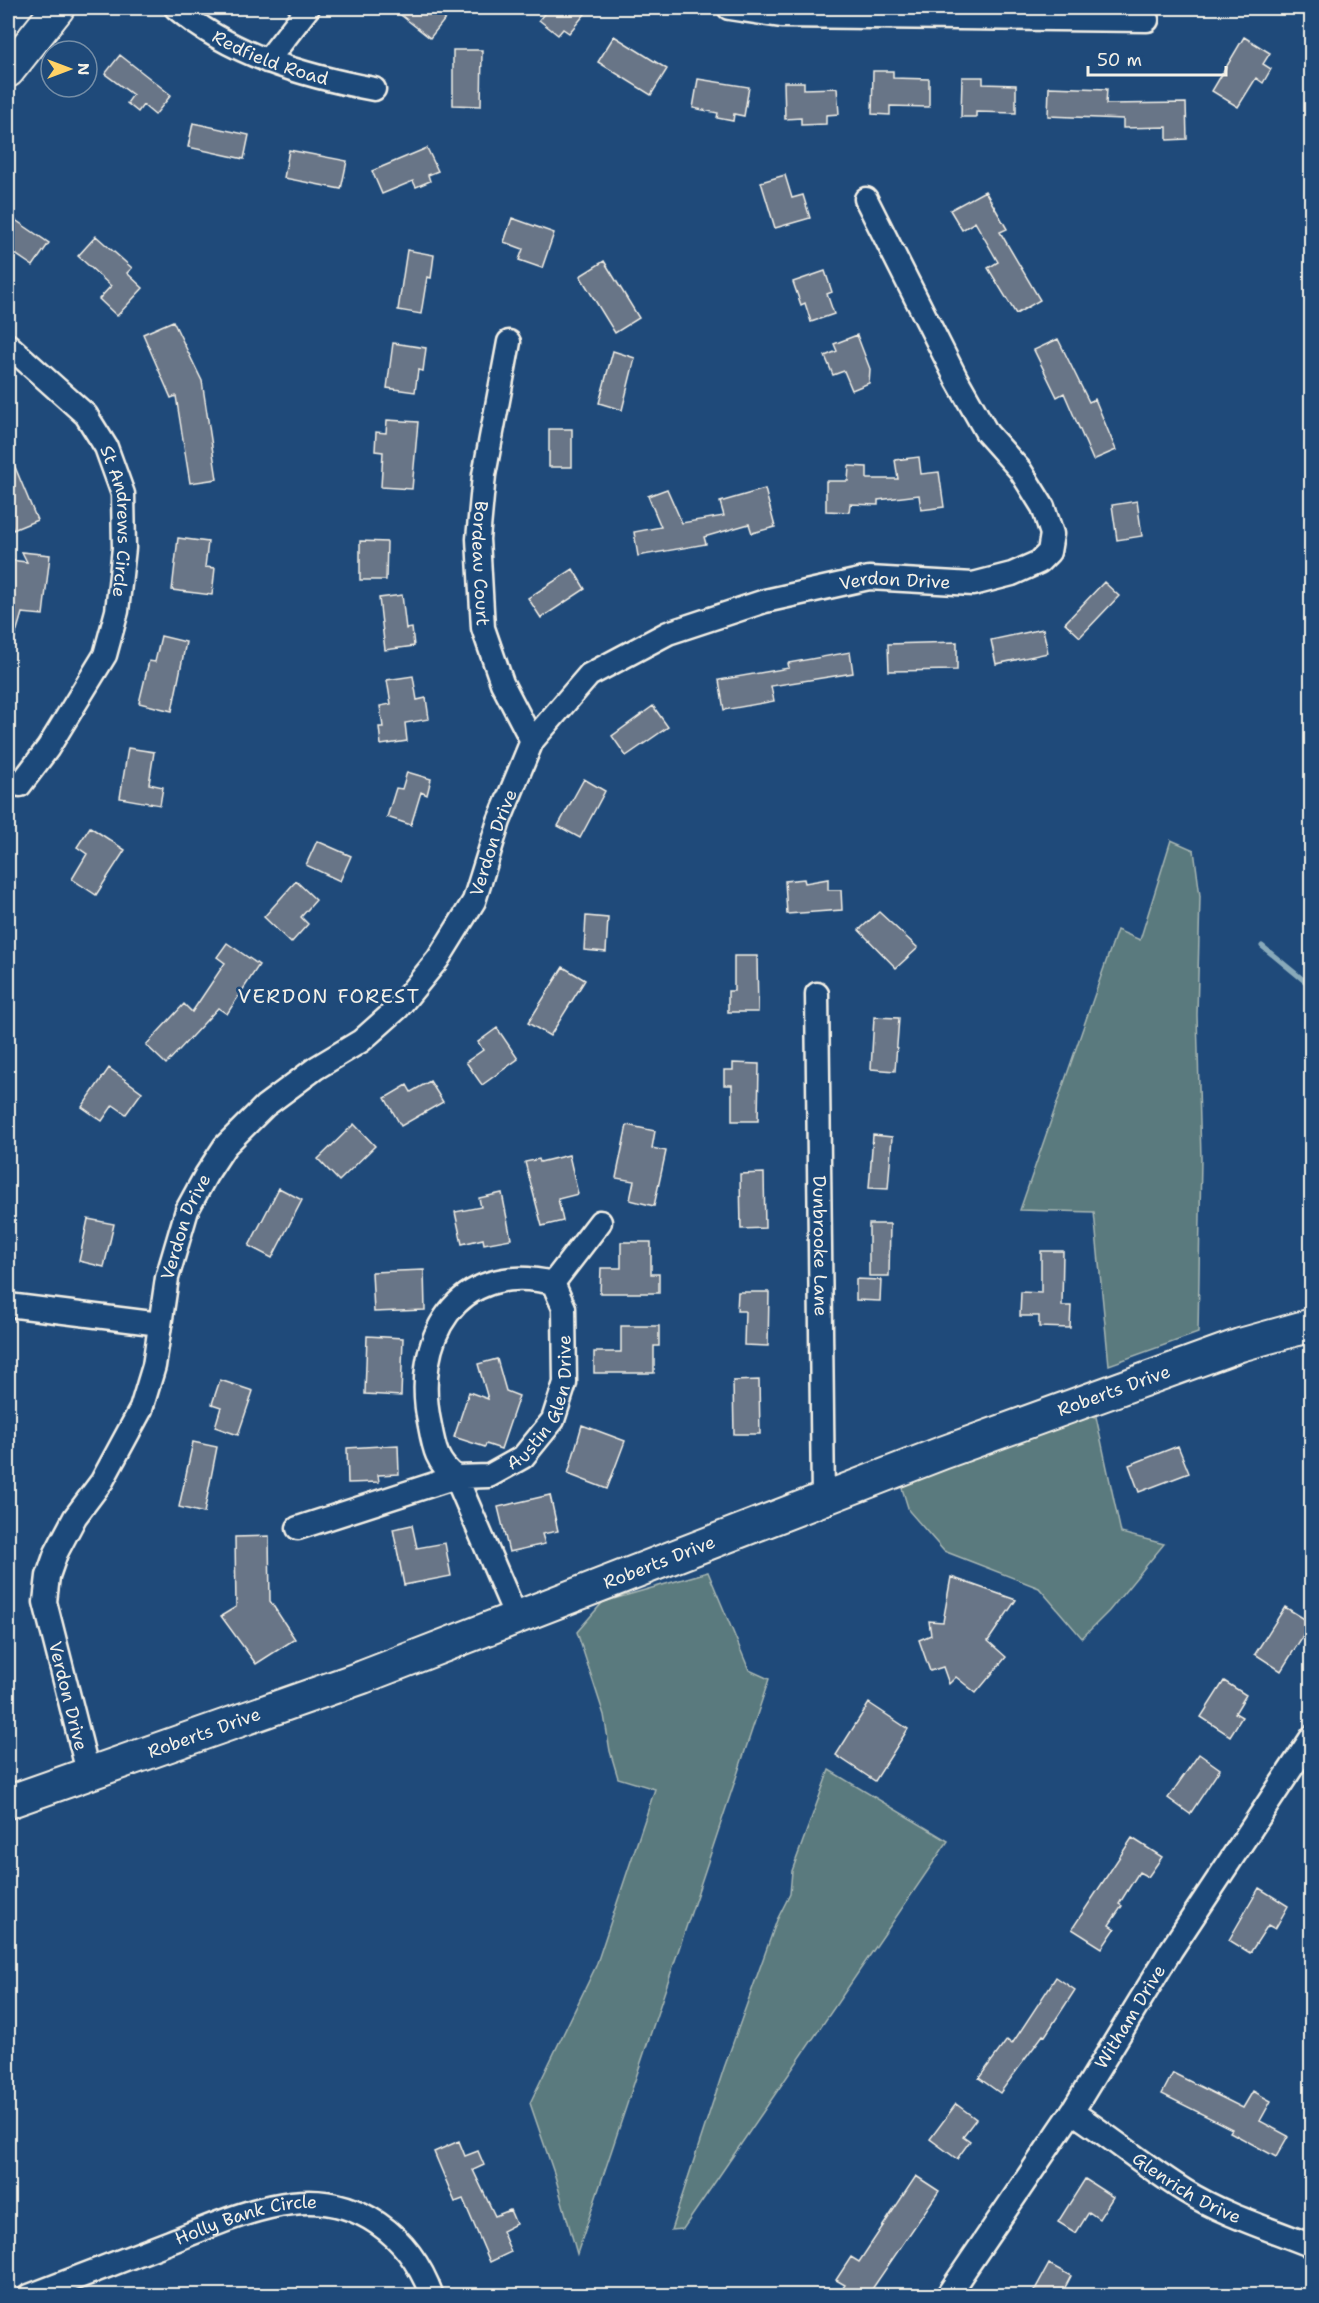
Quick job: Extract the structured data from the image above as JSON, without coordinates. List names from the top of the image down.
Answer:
{
  "streets": {
    "street": [
      "Redfield Road",
      "St Andrews Circle",
      "Bordeau Court",
      "Verdon Drive",
      "Dunbrooke Lane",
      "Roberts Drive",
      "Austin Glen Drive",
      "Witham Drive",
      "Glenrich Drive",
      "Holly Bank Circle"
    ]
  },
  "crossings": [
    ["Bordeau Court", "Verdon Drive"],
    ["Verdon Drive", "Roberts Drive"],
    ["Dunbrooke Lane", "Roberts Drive"],
    ["Witham Drive", "Glenrich Drive"]
  ],
  "districts": ["VERDON FOREST"],
  "scale_bar": "50 m",
  "north": "right"
}
